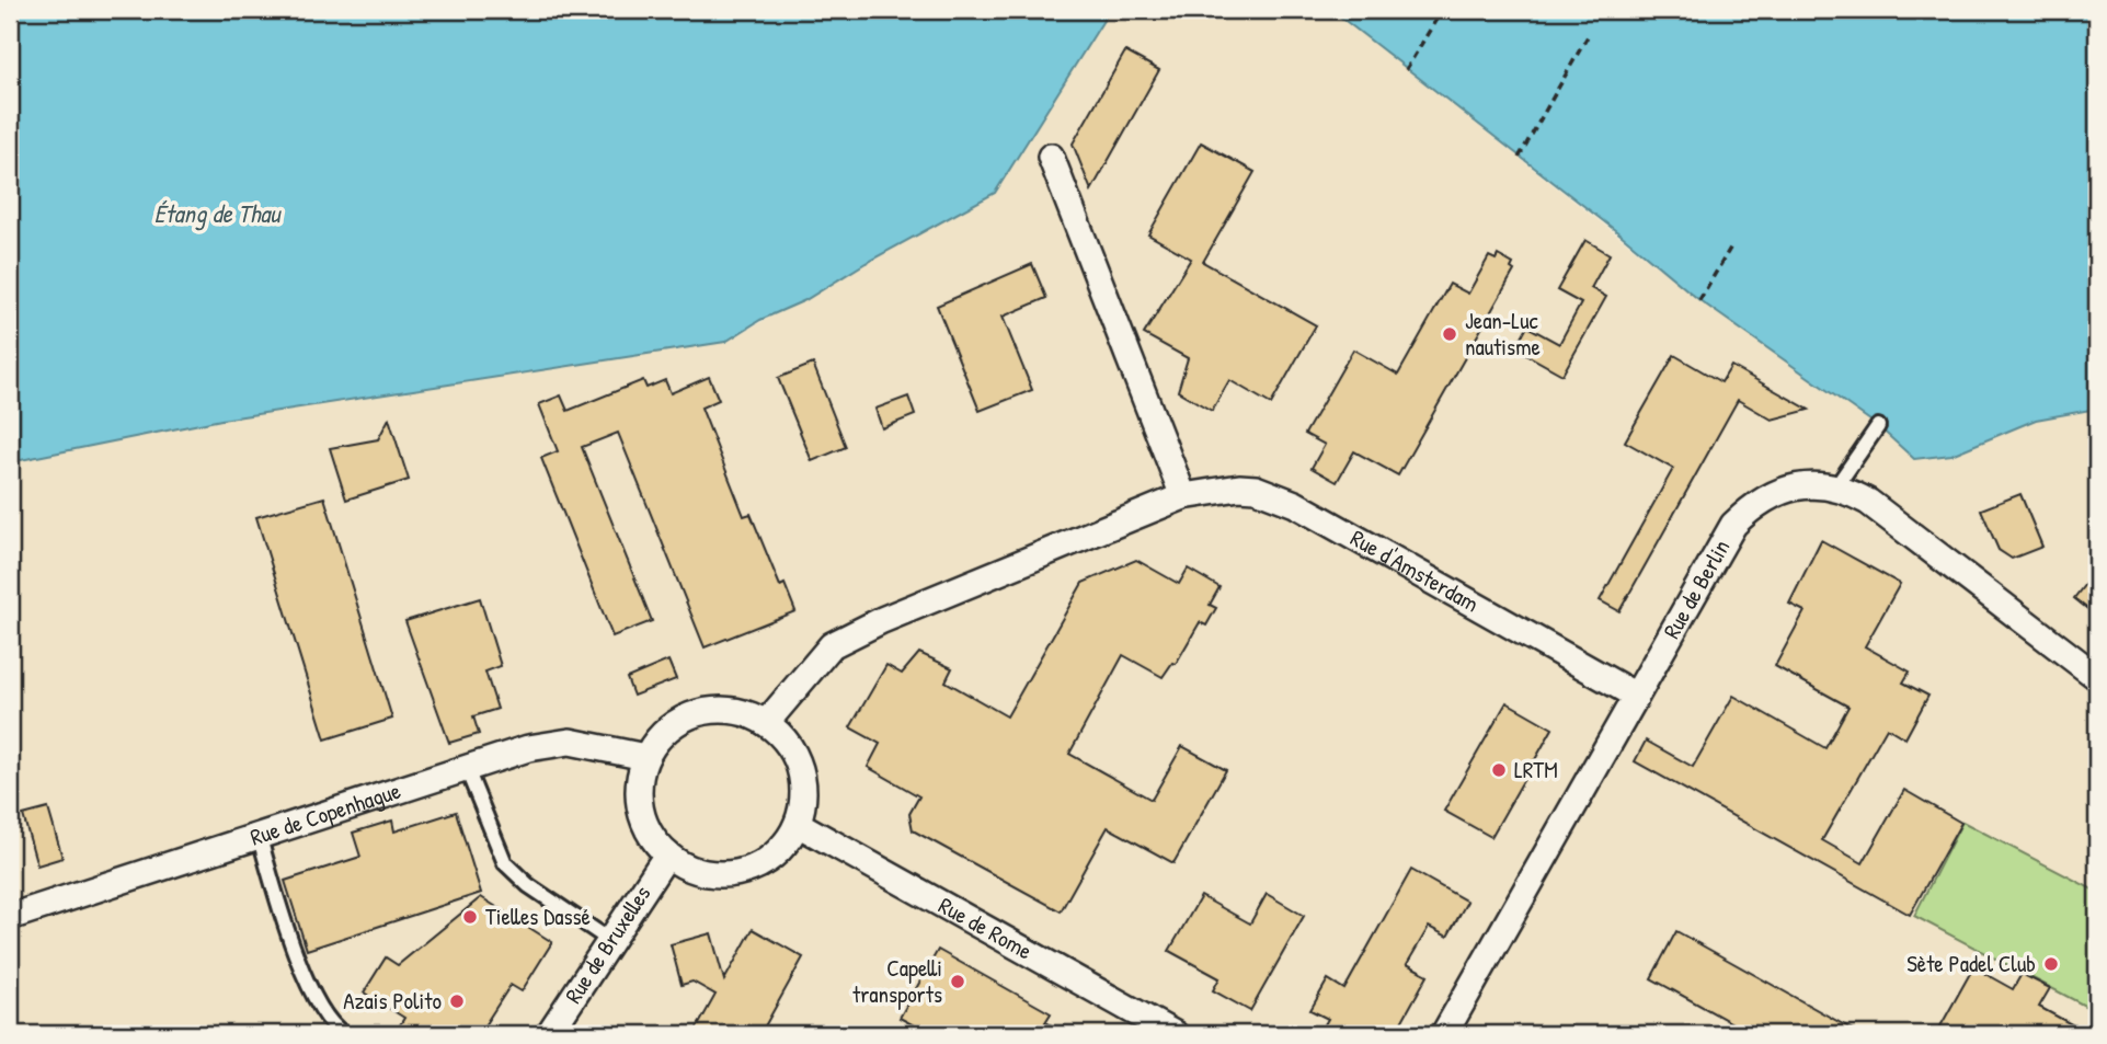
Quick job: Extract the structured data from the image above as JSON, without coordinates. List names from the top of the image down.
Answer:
{
  "streets": {
    "street": [
      "Rue d'Amsterdam",
      "Rue de Berlin",
      "Rue de Copenhague",
      "Rue de Rome",
      "Rue de Bruxelles"
    ]
  },
  "crossings": [
    ["Rue d'Amsterdam", "Rue de Berlin"],
    ["Rue d'Amsterdam", "Rue de Copenhague"],
    ["Rue d'Amsterdam", "Rue de Rome"],
    ["Rue d'Amsterdam", "Rue de Bruxelles"],
    ["Rue de Copenhague", "Rue de Rome"],
    ["Rue de Copenhague", "Rue de Bruxelles"],
    ["Rue de Rome", "Rue de Bruxelles"]
  ],
  "water": ["Étang de Thau"],
  "places": [
    "Jean-Luc nautisme",
    "LRTM",
    "Tielles Dassé",
    "Sète Padel Club",
    "Capelli transports",
    "Azais Polito"
  ]
}
